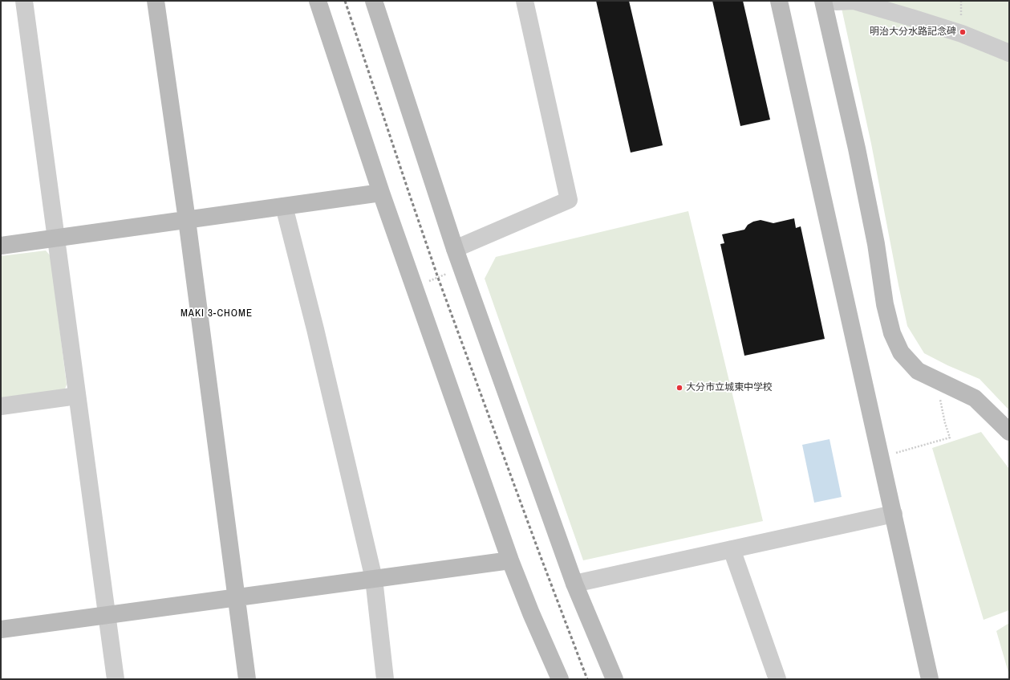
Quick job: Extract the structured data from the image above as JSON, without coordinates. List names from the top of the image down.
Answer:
{
  "districts": ["MAKI 3-CHOME"],
  "places": ["明治大分水路記念碑", "大分市立城東中学校"]
}
